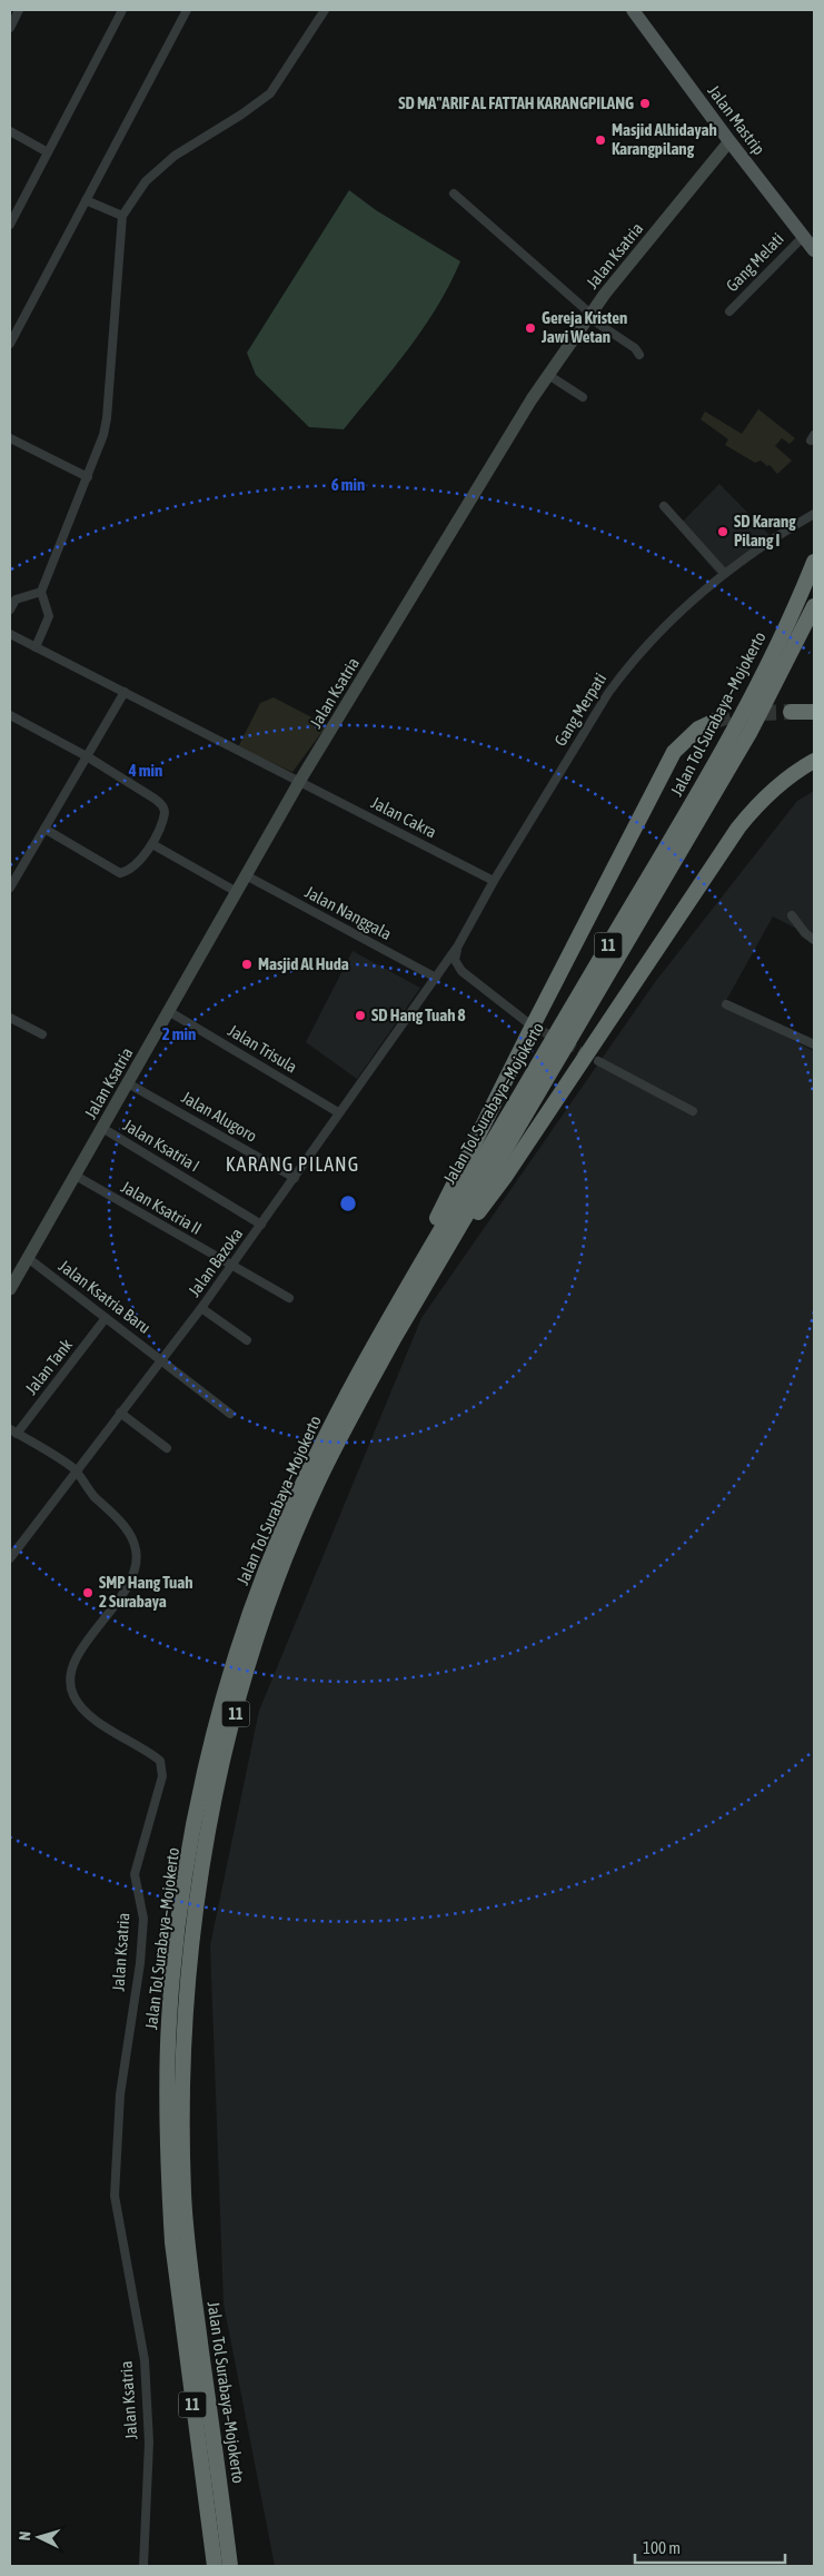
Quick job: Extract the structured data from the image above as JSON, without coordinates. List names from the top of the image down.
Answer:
{
  "streets": {
    "highway": ["Jalan Tol Surabaya–Mojokerto", "11"],
    "main road": ["Jalan Mastrip"],
    "street": [
      "Jalan Ksatria",
      "Gang Melati",
      "Gang Merpati",
      "Jalan Cakra",
      "Jalan Nanggala",
      "Jalan Trisula",
      "Jalan Alugoro",
      "Jalan Ksatria I",
      "Jalan Ksatria II",
      "Jalan Bazoka",
      "Jalan Ksatria Baru",
      "Jalan Tank"
    ]
  },
  "crossings": [
    ["Jalan Mastrip", "Jalan Ksatria"],
    ["Jalan Mastrip", "Gang Melati"],
    ["Jalan Ksatria", "Jalan Cakra"],
    ["Jalan Ksatria", "Jalan Nanggala"],
    ["Jalan Ksatria", "Jalan Trisula"],
    ["Jalan Ksatria", "Jalan Alugoro"],
    ["Jalan Ksatria", "Jalan Ksatria I"],
    ["Jalan Ksatria", "Jalan Ksatria II"],
    ["Jalan Ksatria", "Jalan Bazoka"],
    ["Jalan Ksatria", "Jalan Ksatria Baru"],
    ["Jalan Ksatria", "Jalan Tank"],
    ["Gang Merpati", "Jalan Cakra"],
    ["Gang Merpati", "Jalan Nanggala"],
    ["Gang Merpati", "Jalan Bazoka"],
    ["Jalan Nanggala", "Jalan Bazoka"],
    ["Jalan Trisula", "Jalan Bazoka"],
    ["Jalan Alugoro", "Jalan Bazoka"],
    ["Jalan Ksatria I", "Jalan Bazoka"],
    ["Jalan Ksatria II", "Jalan Bazoka"],
    ["Jalan Bazoka", "Jalan Ksatria Baru"],
    ["Jalan Ksatria Baru", "Jalan Tank"]
  ],
  "districts": ["KARANG PILANG"],
  "places": [
    "SD MA\"ARIF AL FATTAH KARANGPILANG",
    "Masjid Alhidayah Karangpilang",
    "Gereja Kristen Jawi Wetan",
    "SD Karang Pilang I",
    "Masjid Al Huda",
    "SD Hang Tuah 8",
    "SMP Hang Tuah 2 Surabaya"
  ],
  "scale_bar": "100 m",
  "north": "left",
  "rings": ["6 min", "4 min", "2 min"]
}
